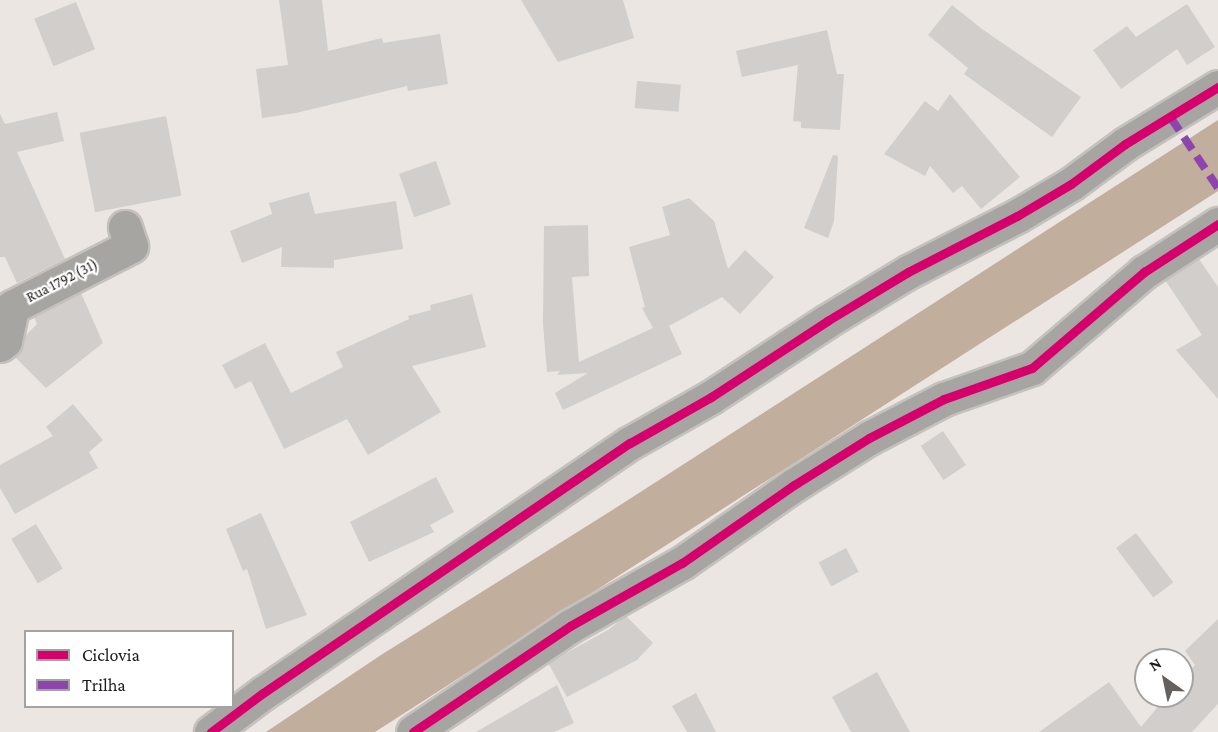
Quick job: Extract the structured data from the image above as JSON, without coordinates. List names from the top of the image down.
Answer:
{
  "streets": {
    "street": ["Rua 1792 (31)"]
  },
  "legend": ["Ciclovia", "Trilha"],
  "north": "top left"
}
